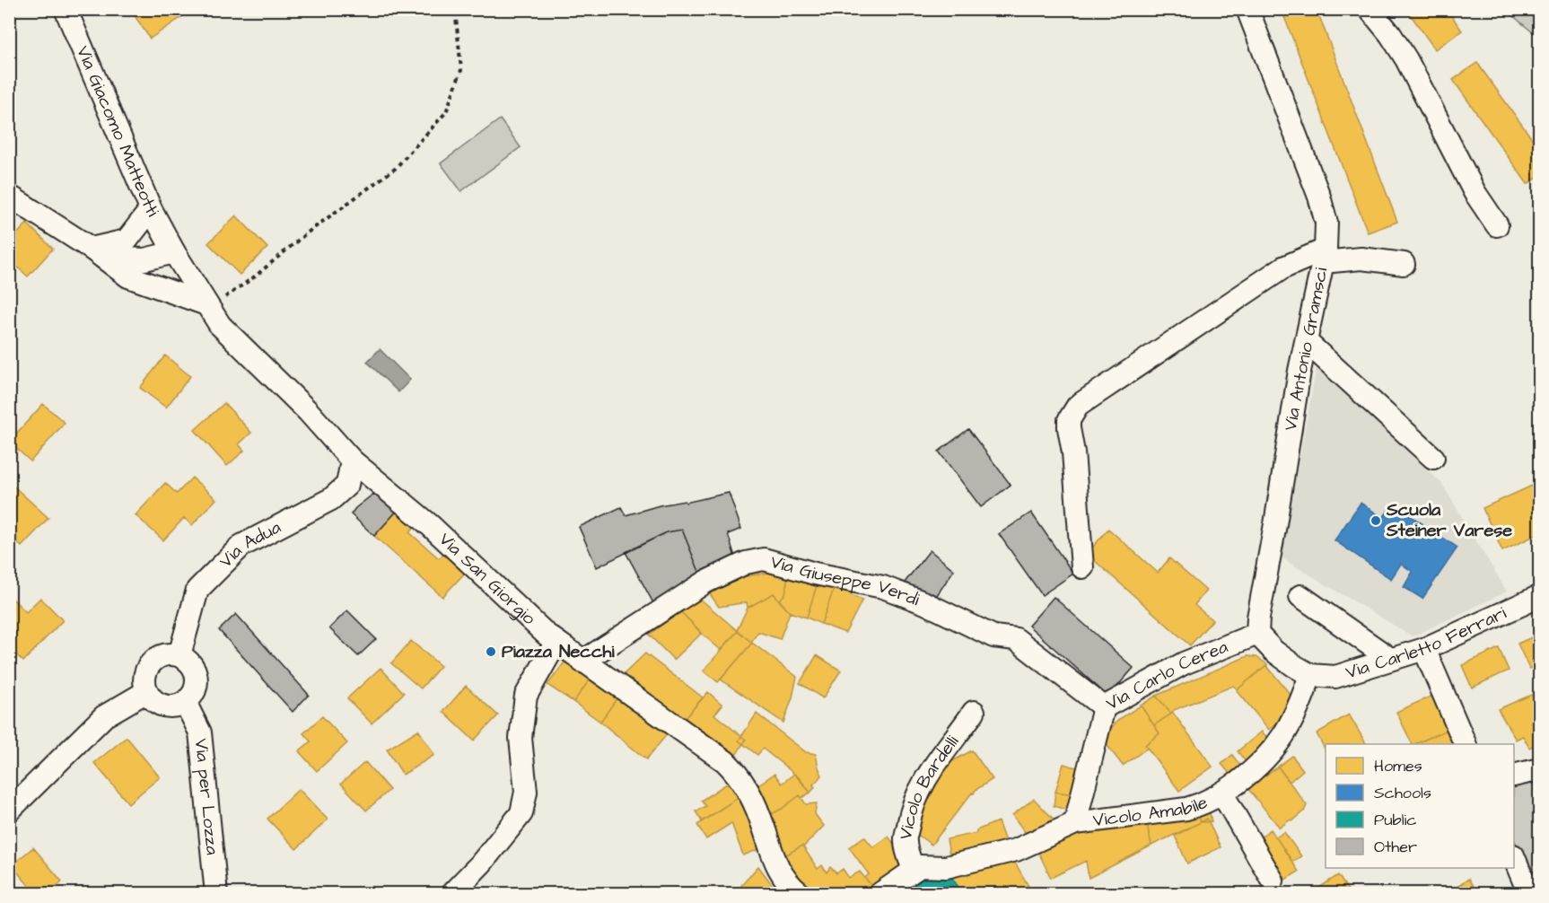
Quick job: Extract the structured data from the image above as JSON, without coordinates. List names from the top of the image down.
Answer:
{
  "streets": {
    "street": [
      "Via Giacomo Matteotti",
      "Via Antonio Gramsci",
      "Via Adua",
      "Via San Giorgio",
      "Via Giuseppe Verdi",
      "Via Carletto Ferrari",
      "Via Carlo Cerea",
      "Vicolo Bardelli",
      "Via per Lozza",
      "Vicolo Amabile"
    ]
  },
  "crossings": [
    ["Via Giacomo Matteotti", "Via San Giorgio"],
    ["Via Antonio Gramsci", "Via Carlo Cerea"],
    ["Via Adua", "Via San Giorgio"],
    ["Via Adua", "Via per Lozza"],
    ["Via San Giorgio", "Via Giuseppe Verdi"],
    ["Via Giuseppe Verdi", "Via Carlo Cerea"],
    ["Via Carletto Ferrari", "Vicolo Amabile"],
    ["Via Carlo Cerea", "Vicolo Amabile"]
  ],
  "places": ["Scuola Steiner Varese", "Piazza Necchi"],
  "legend": [
    "Homes",
    "Schools",
    "Public",
    "Other"
  ]
}
